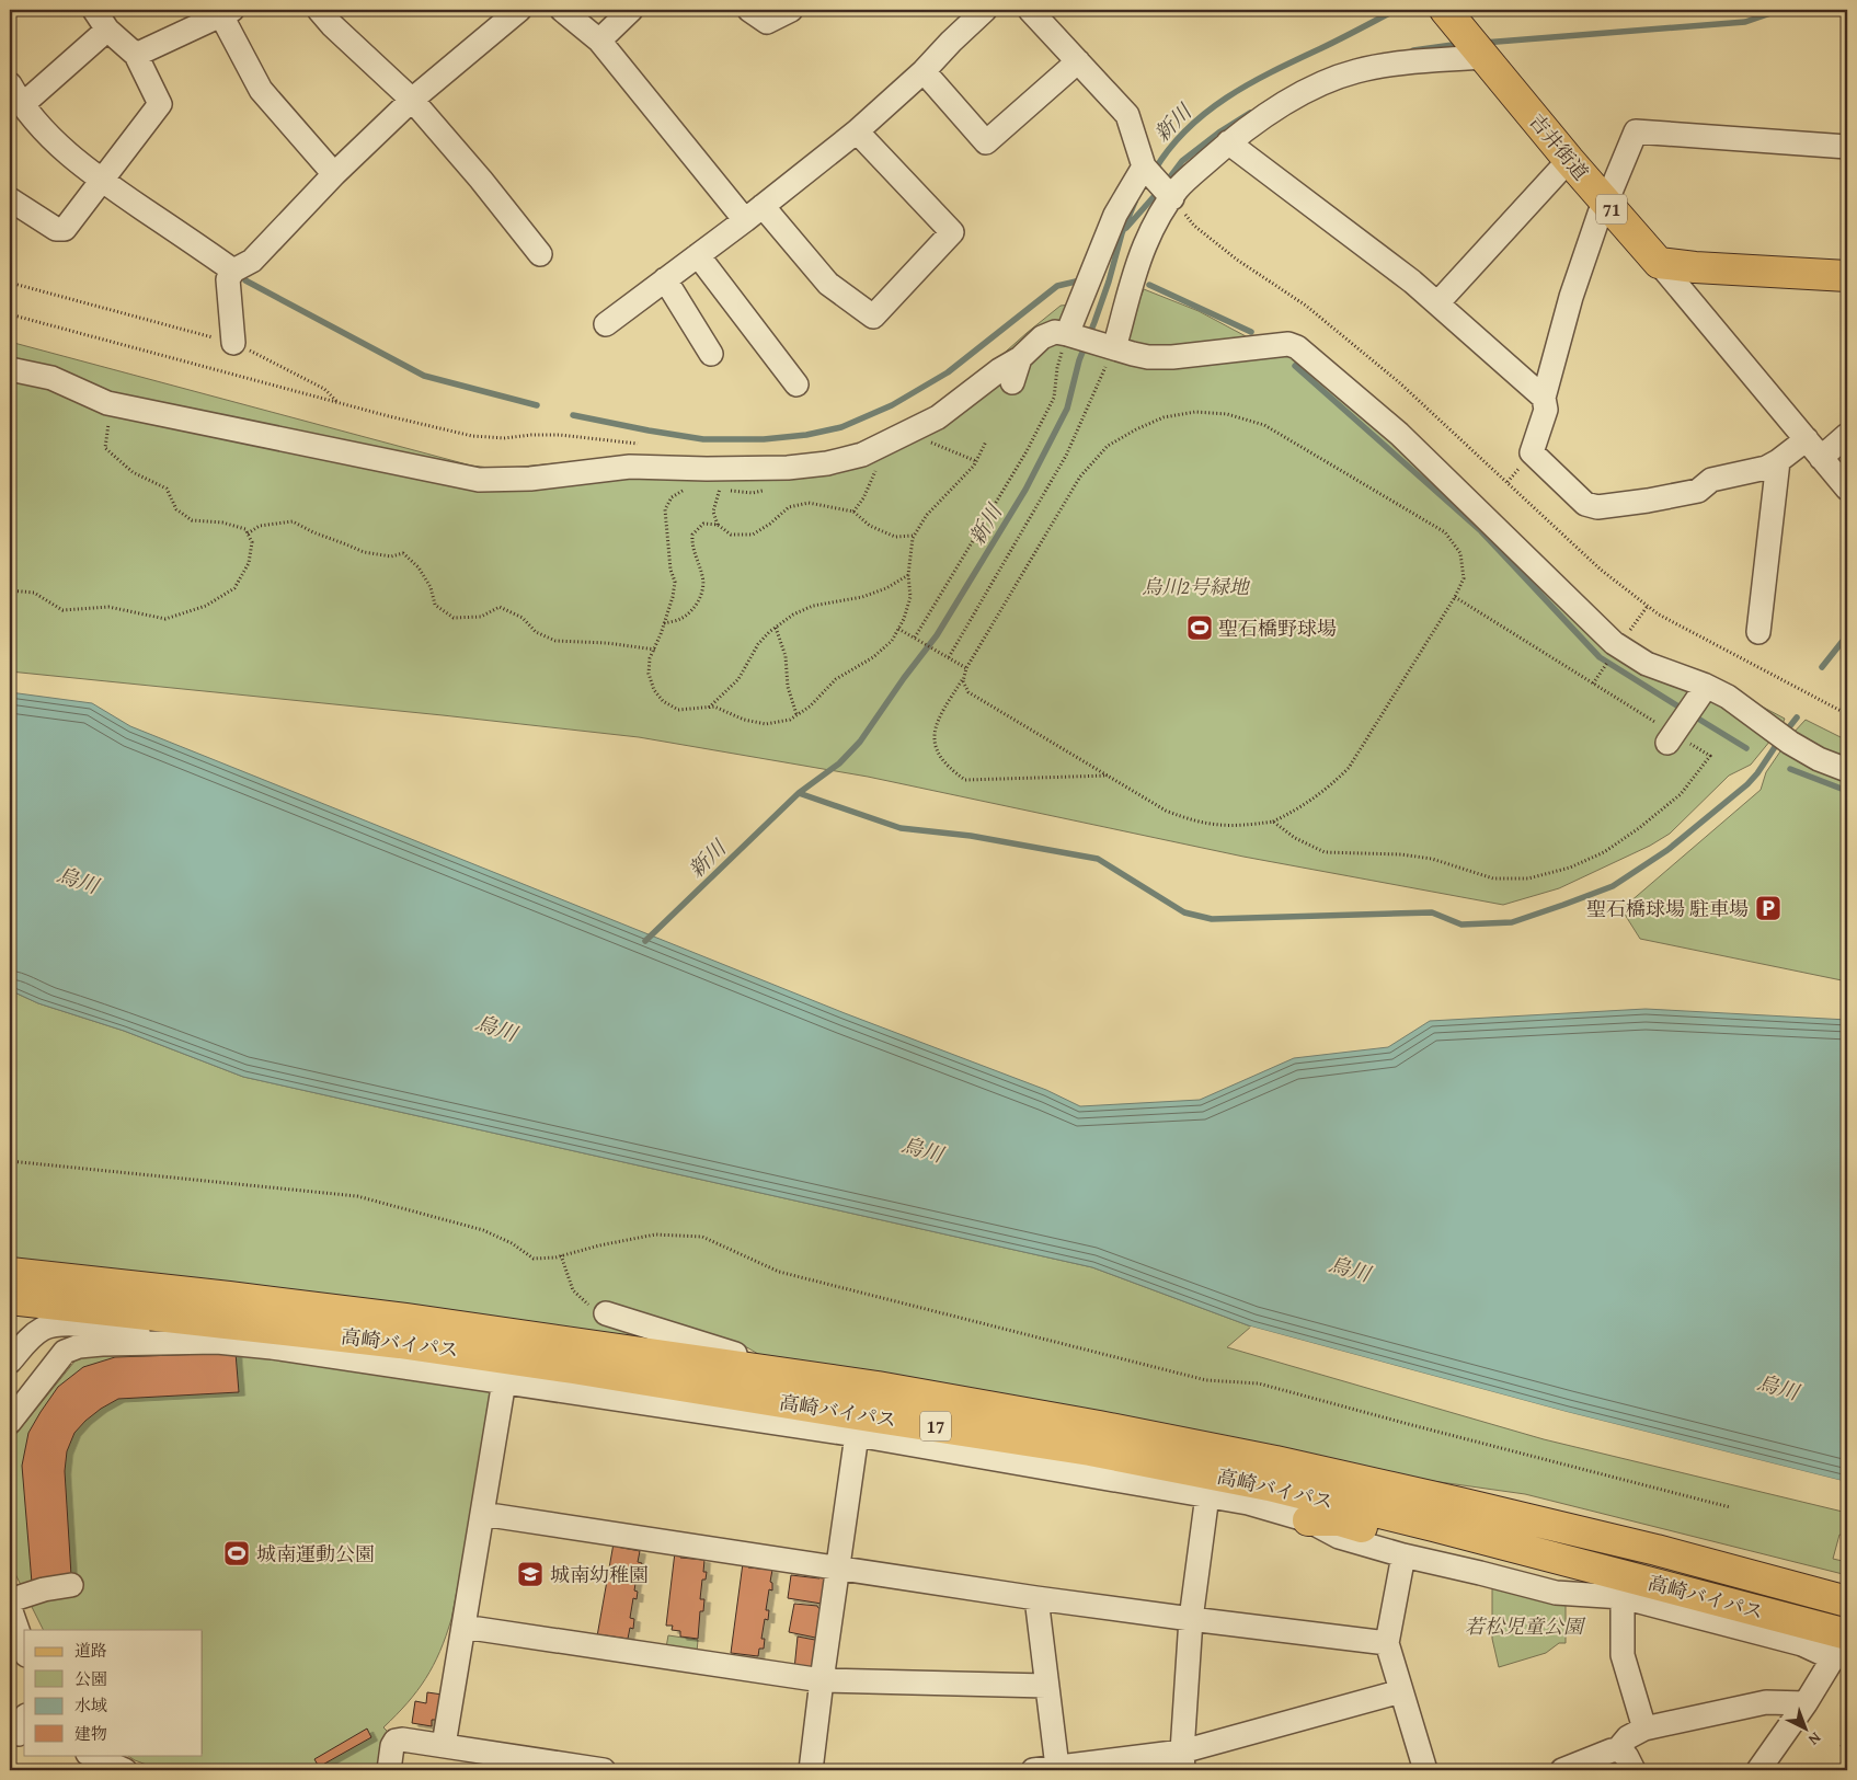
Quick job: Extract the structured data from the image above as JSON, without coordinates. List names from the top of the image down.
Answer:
{
  "streets": {
    "main road": [
      "吉井街道",
      "71",
      "高崎バイパス",
      "17"
    ]
  },
  "water": ["新川", "烏川"],
  "parks": ["烏川2号緑地", "若松児童公園"],
  "places": {
    "sports": ["聖石橋野球場", "城南運動公園"],
    "parking": ["聖石橋球場 駐車場"],
    "school or university": ["城南幼稚園"]
  },
  "legend": [
    "道路",
    "公園",
    "水域",
    "建物"
  ],
  "north": "bottom right"
}
